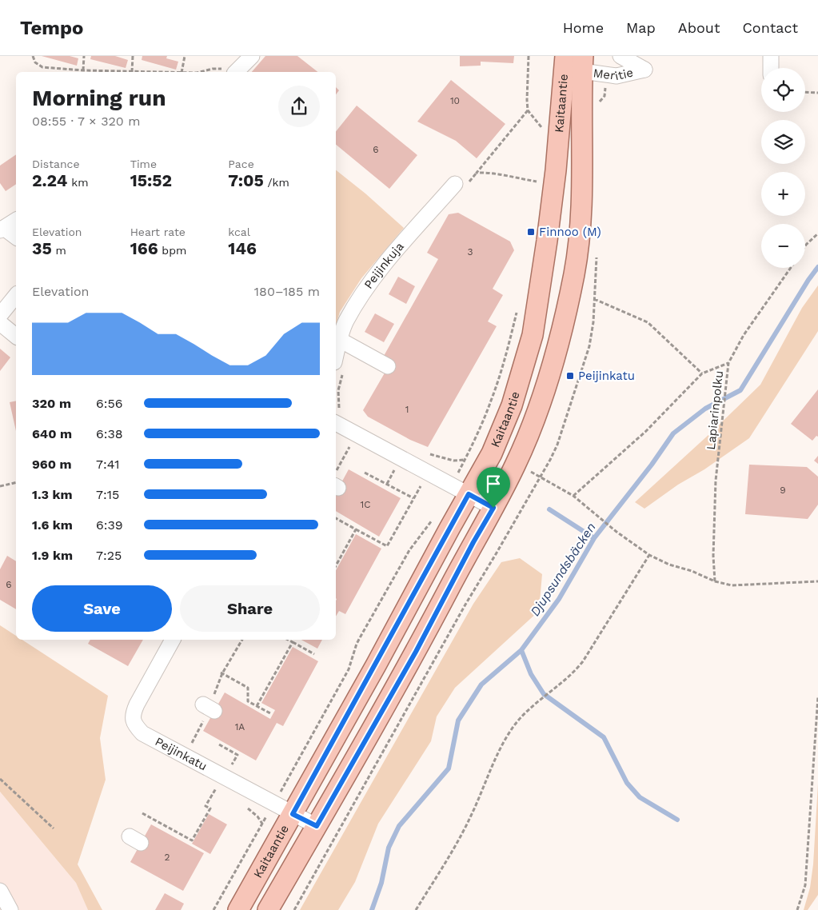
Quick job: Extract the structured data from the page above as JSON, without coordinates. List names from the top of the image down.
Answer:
{
  "streets": {
    "main road": ["Kaitaantie"],
    "street": ["Meritie", "Peijinkuja", "Peijinkatu"],
    "path": ["Lapiarinpolku"]
  },
  "crossings": [
    ["Meritie", "Kaitaantie"],
    ["Kaitaantie", "Peijinkatu"]
  ],
  "water": ["Djupsundsbäcken"],
  "places": {
    "transit": ["Finnoo (M)", "Peijinkatu"]
  },
  "house_numbers": [
    "10",
    "6",
    "3",
    "1",
    "9",
    "1C",
    "6",
    "1A",
    "2"
  ],
  "page": {
    "header": "Tempo",
    "nav": [
      "Home",
      "Map",
      "About",
      "Contact"
    ],
    "map_buttons": ["+", "−"],
    "heading": ["Morning run", "08:55 · 7 × 320 m"],
    "stats": [
      ["Distance", "2.24 km"],
      ["Time", "15:52"],
      ["Pace", "7:05 /km"],
      ["Elevation", "35 m"],
      ["Heart rate", "166 bpm"],
      ["kcal", "146"]
    ],
    "chart": ["Elevation", "180–185 m"],
    "list": [
      {
        "name": "320 m",
        "note": "6:56"
      },
      {
        "name": "640 m",
        "note": "6:38"
      },
      {
        "name": "960 m",
        "note": "7:41"
      },
      {
        "name": "1.3 km",
        "note": "7:15"
      },
      {
        "name": "1.6 km",
        "note": "6:39"
      },
      {
        "name": "1.9 km",
        "note": "7:25"
      }
    ],
    "buttons": ["Save", "Share"]
  }
}
